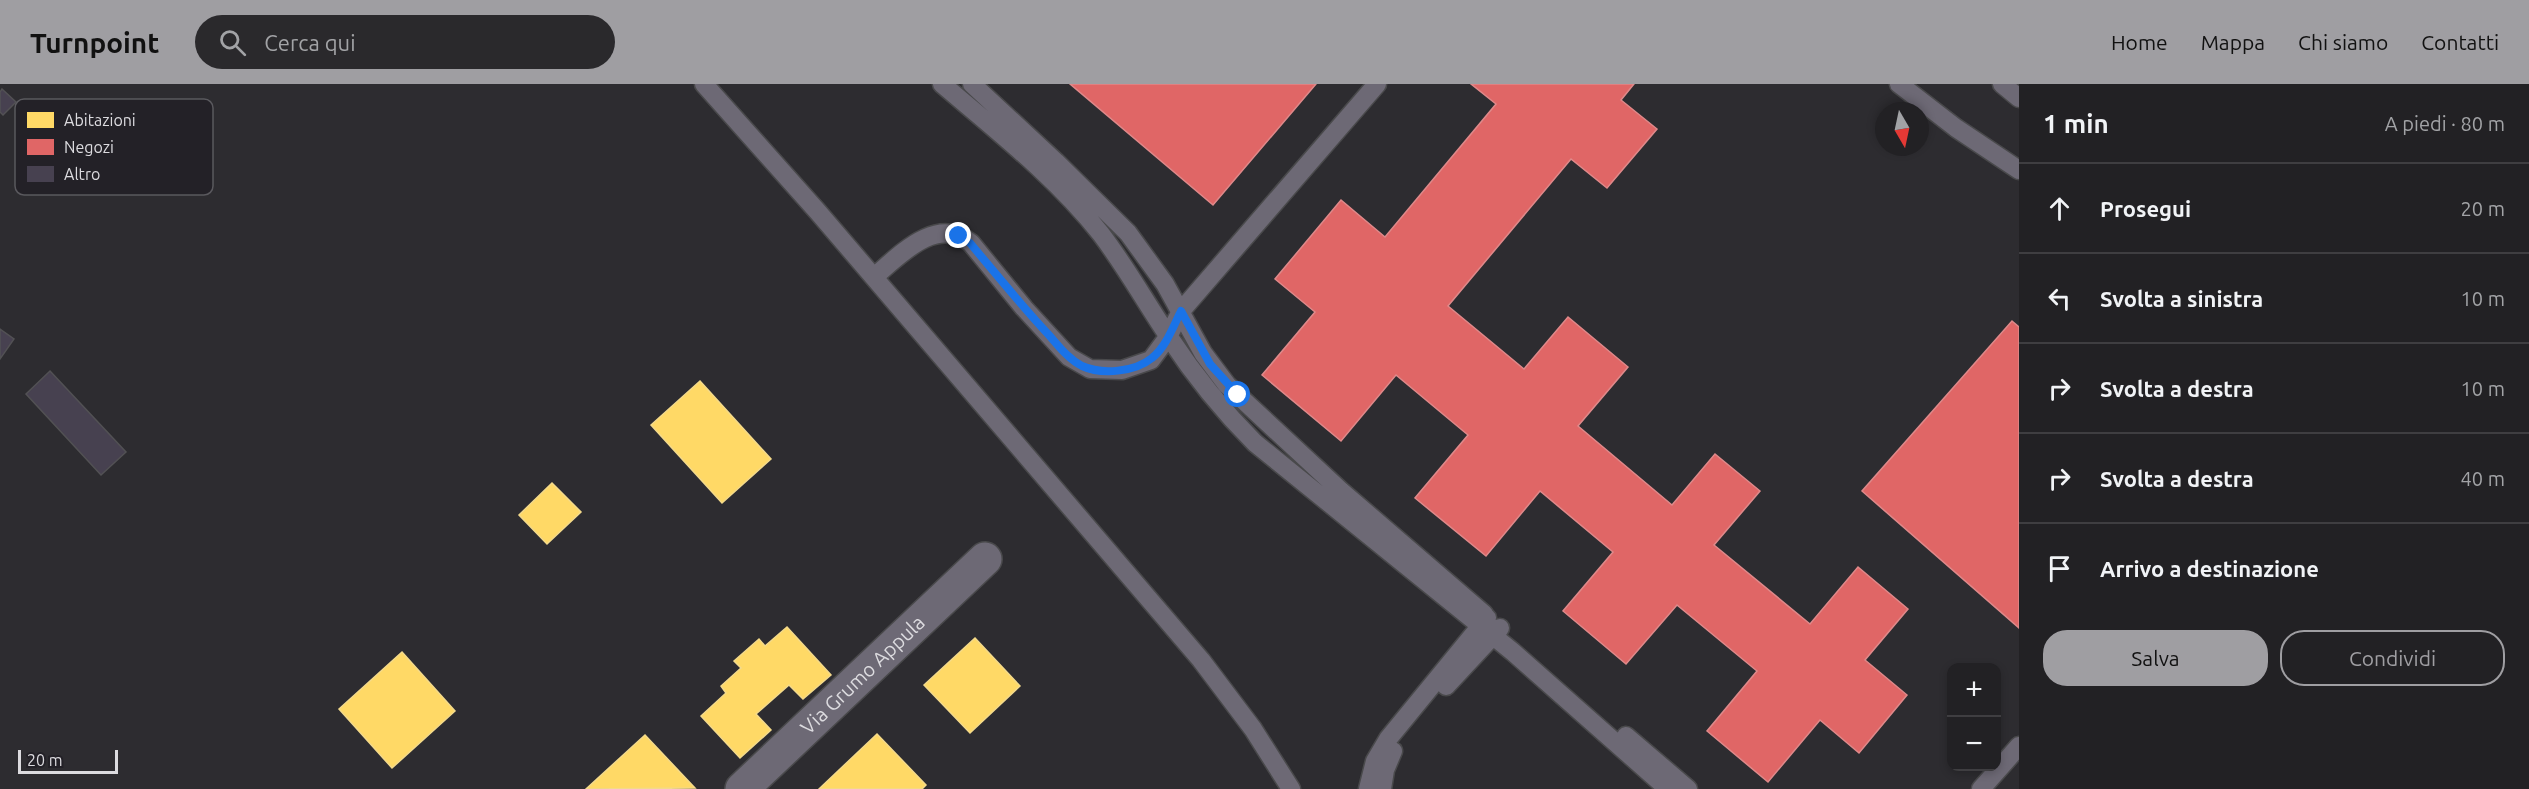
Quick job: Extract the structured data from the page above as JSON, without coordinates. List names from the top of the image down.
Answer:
{
  "streets": {
    "street": ["Via Grumo Appula"]
  },
  "legend": ["Abitazioni", "Negozi", "Altro"],
  "scale_bar": "20 m",
  "north": "bottom",
  "page": {
    "header": "Turnpoint",
    "search": "Cerca qui",
    "nav": [
      "Home",
      "Mappa",
      "Chi siamo",
      "Contatti"
    ],
    "heading": ["1 min", "A piedi · 80 m"],
    "list": [
      ["Prosegui", "20 m"],
      ["Svolta a sinistra", "10 m"],
      ["Svolta a destra", "10 m"],
      ["Svolta a destra", "40 m"],
      "Arrivo a destinazione"
    ],
    "buttons": ["Salva", "Condividi"],
    "map_buttons": ["+", "−"],
    "scale": "20 m"
  }
}
